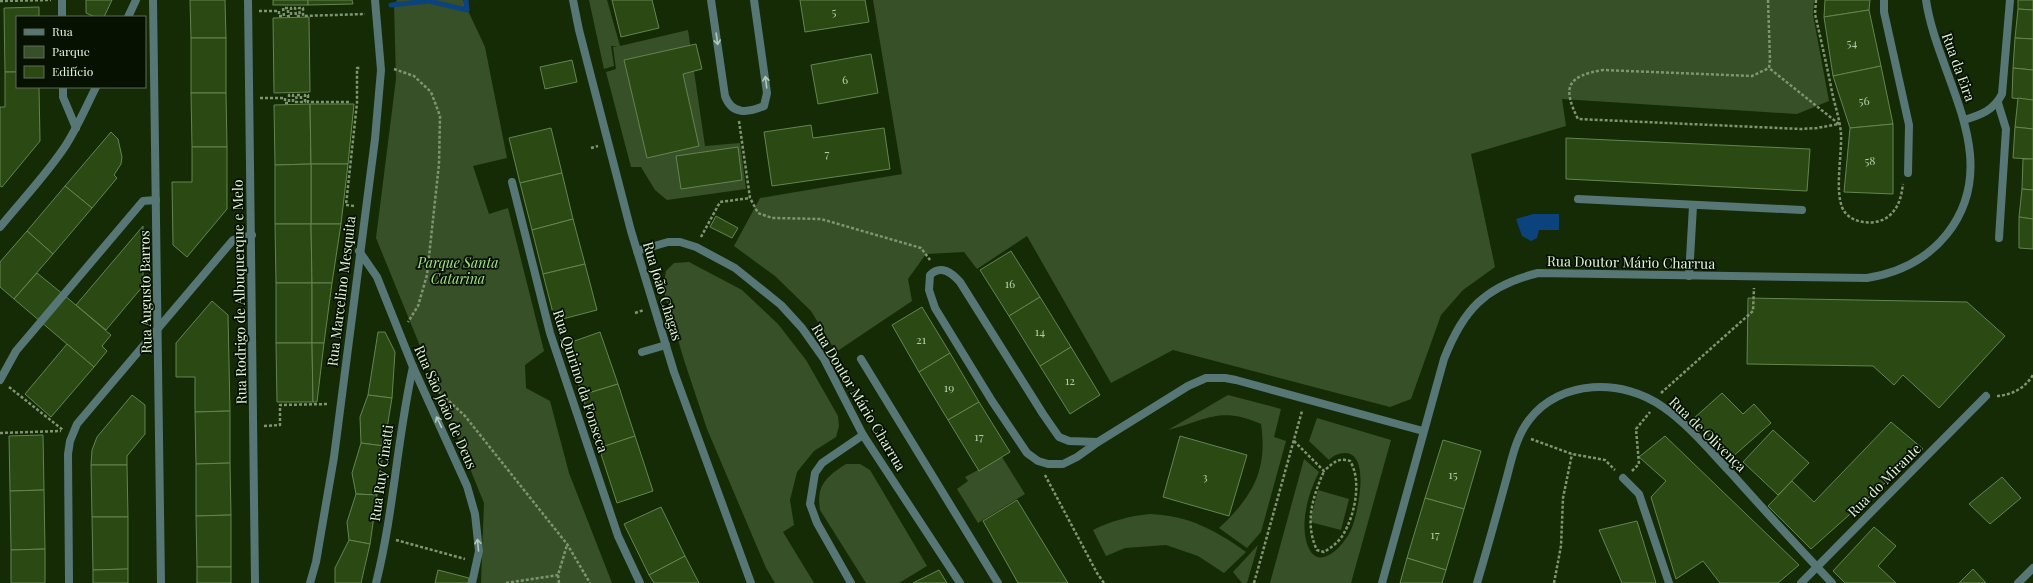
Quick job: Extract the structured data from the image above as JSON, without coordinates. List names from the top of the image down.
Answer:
{
  "streets": {
    "street": [
      "Rua da Eira",
      "Rua Doutor Mário Charrua",
      "Rua Marcelino Mesquita",
      "Rua João Chagas",
      "Rua Augusto Barros",
      "Rua Rodrigo de Albuquerque e Melo",
      "Rua Quirino da Fonseca",
      "Rua São João de Deus",
      "Rua de Olivença",
      "Rua Ruy Cinatti",
      "Rua do Mirante"
    ]
  },
  "crossings": [
    ["Rua da Eira", "Rua Doutor Mário Charrua"],
    ["Rua Doutor Mário Charrua", "Rua João Chagas"],
    ["Rua Marcelino Mesquita", "Rua São João de Deus"],
    ["Rua São João de Deus", "Rua Ruy Cinatti"],
    ["Rua de Olivença", "Rua do Mirante"]
  ],
  "one_way": ["Rua São João de Deus"],
  "parks": ["Parque Santa Catarina"],
  "house_numbers": [
    "5",
    "54",
    "6",
    "56",
    "7",
    "58",
    "16",
    "14",
    "21",
    "12",
    "19",
    "17",
    "15",
    "3",
    "17"
  ],
  "legend": ["Rua", "Parque", "Edifício"]
}
